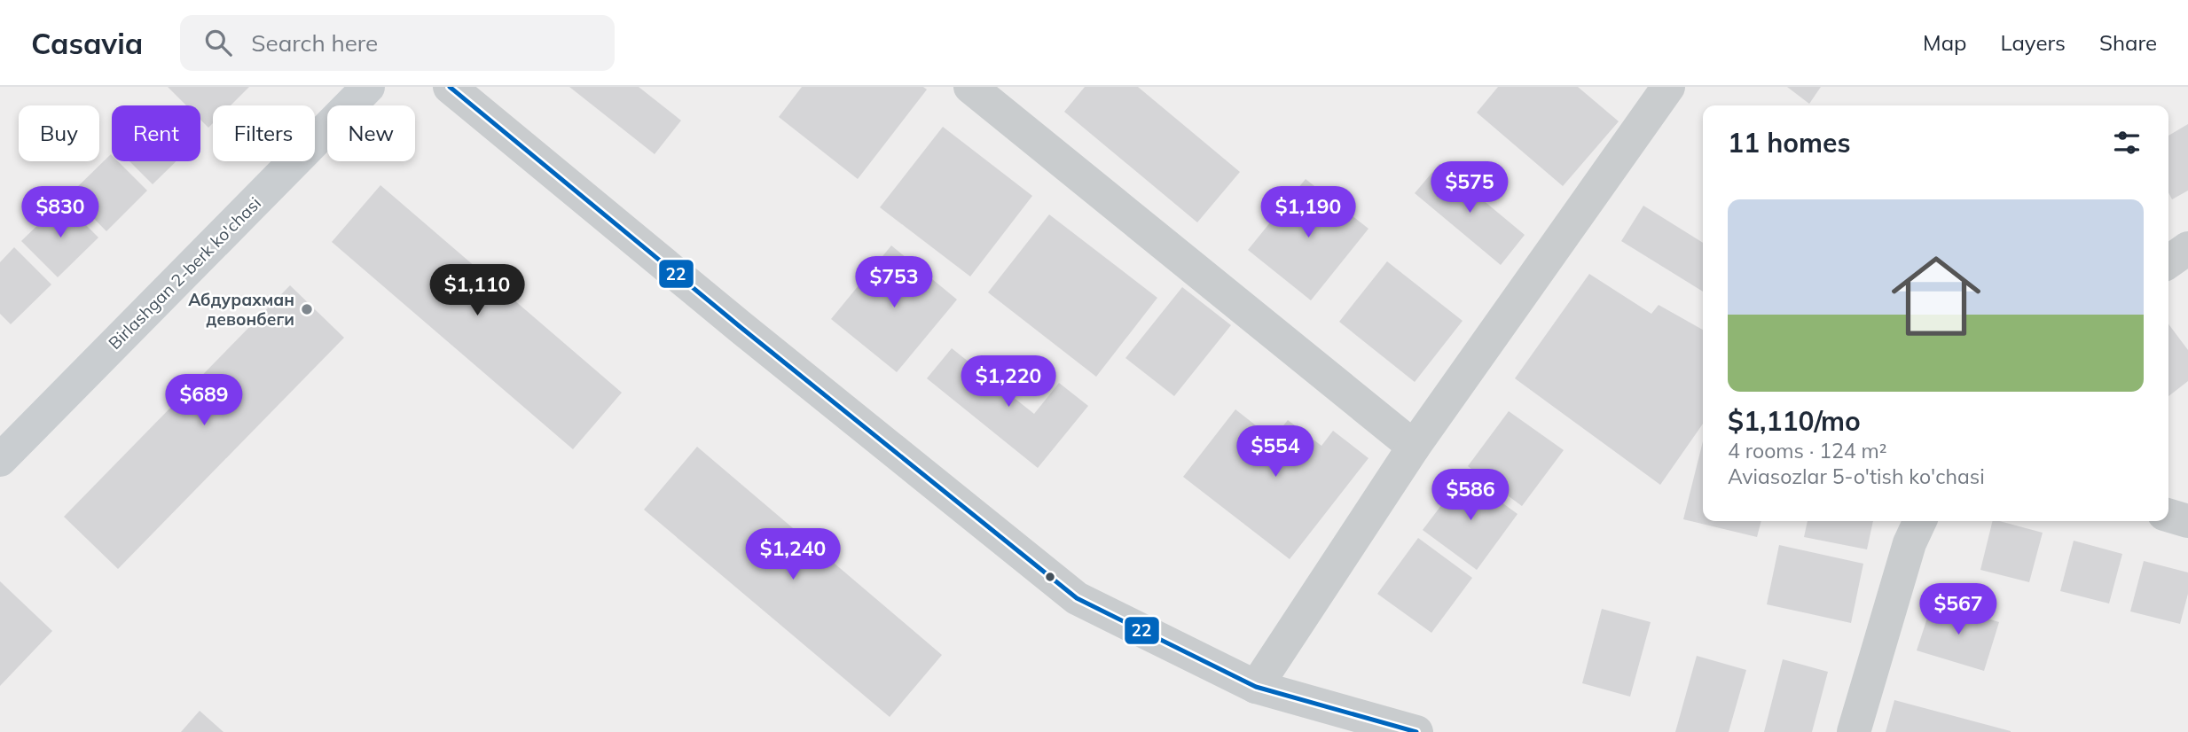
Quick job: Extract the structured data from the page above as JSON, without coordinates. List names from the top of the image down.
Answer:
{
  "streets": {
    "street": ["Birlashgan 2-berk ko'chasi"]
  },
  "places": ["Абдурахман девонбеги"],
  "lines": ["transit line 22"],
  "page": {
    "header": "Casavia",
    "search": "Search here",
    "nav": ["Map", "Layers", "Share"],
    "chip": [
      "Buy",
      "Rent",
      "Filters",
      "New"
    ],
    "heading": "11 homes",
    "price": [
      "$575",
      "$830",
      "$1,190",
      "$753",
      "$1,110",
      "$1,220",
      "$689",
      "$554",
      "$586",
      "$1,240",
      "$567"
    ],
    "list": [
      {
        "name": "$1,110/mo",
        "note": "4 rooms · 124 m² · Aviasozlar 5-o'tish ko'chasi"
      }
    ]
  }
}
